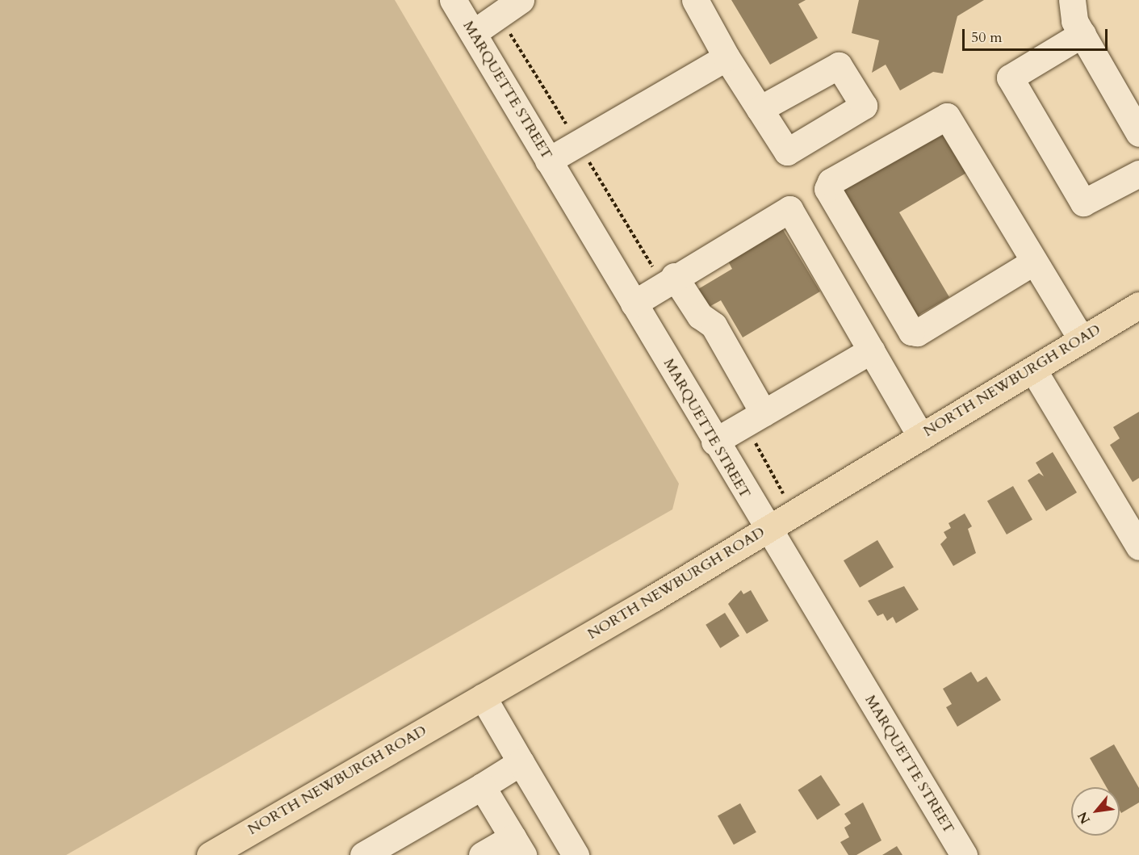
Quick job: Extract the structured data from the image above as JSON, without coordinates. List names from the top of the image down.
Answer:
{
  "streets": {
    "main road": ["NORTH NEWBURGH ROAD"],
    "street": ["MARQUETTE STREET"]
  },
  "crossings": [
    ["MARQUETTE STREET", "NORTH NEWBURGH ROAD"]
  ],
  "scale_bar": "50 m",
  "north": "bottom left"
}
